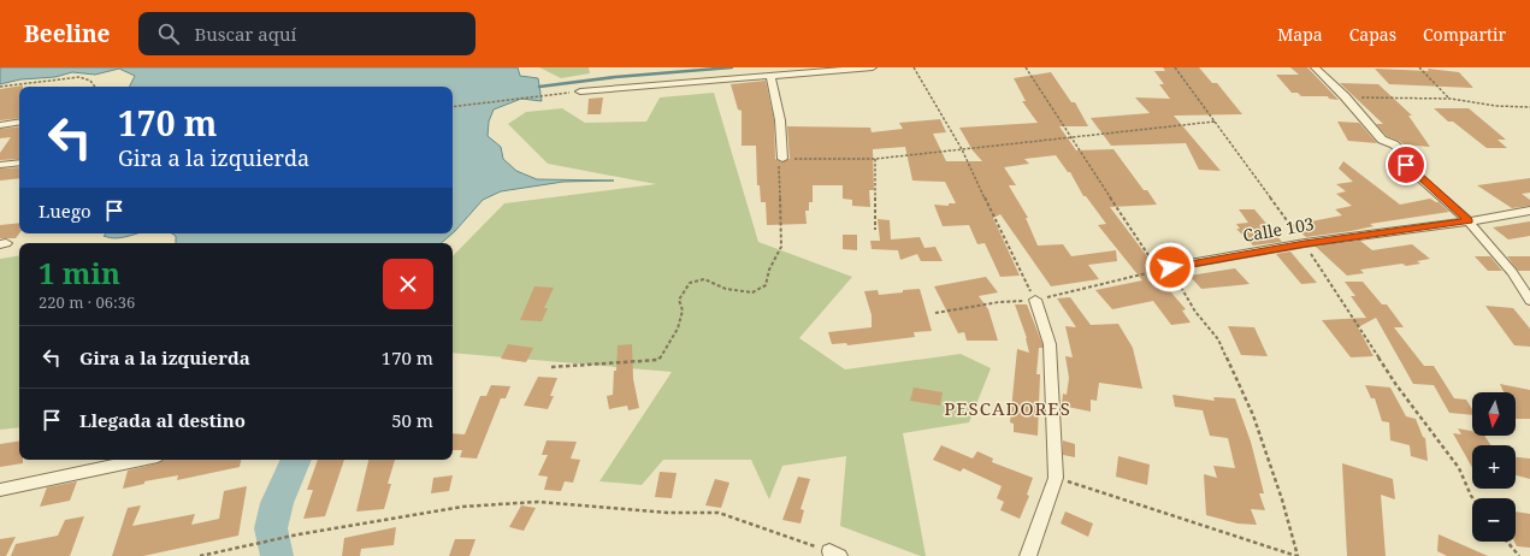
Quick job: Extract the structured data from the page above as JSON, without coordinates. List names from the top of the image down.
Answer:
{
  "streets": {
    "street": ["Calle 103"]
  },
  "districts": ["PESCADORES"],
  "north": "bottom",
  "page": {
    "header": "Beeline",
    "search": "Buscar aquí",
    "nav": ["Mapa", "Capas", "Compartir"],
    "turn": ["170 m", "Gira a la izquierda"],
    "then": "Luego",
    "heading": ["1 min", "220 m · 06:36"],
    "list": [
      {
        "name": "Gira a la izquierda",
        "value": "170 m"
      },
      {
        "name": "Llegada al destino",
        "value": "50 m"
      }
    ],
    "map_buttons": ["+", "−"]
  }
}
